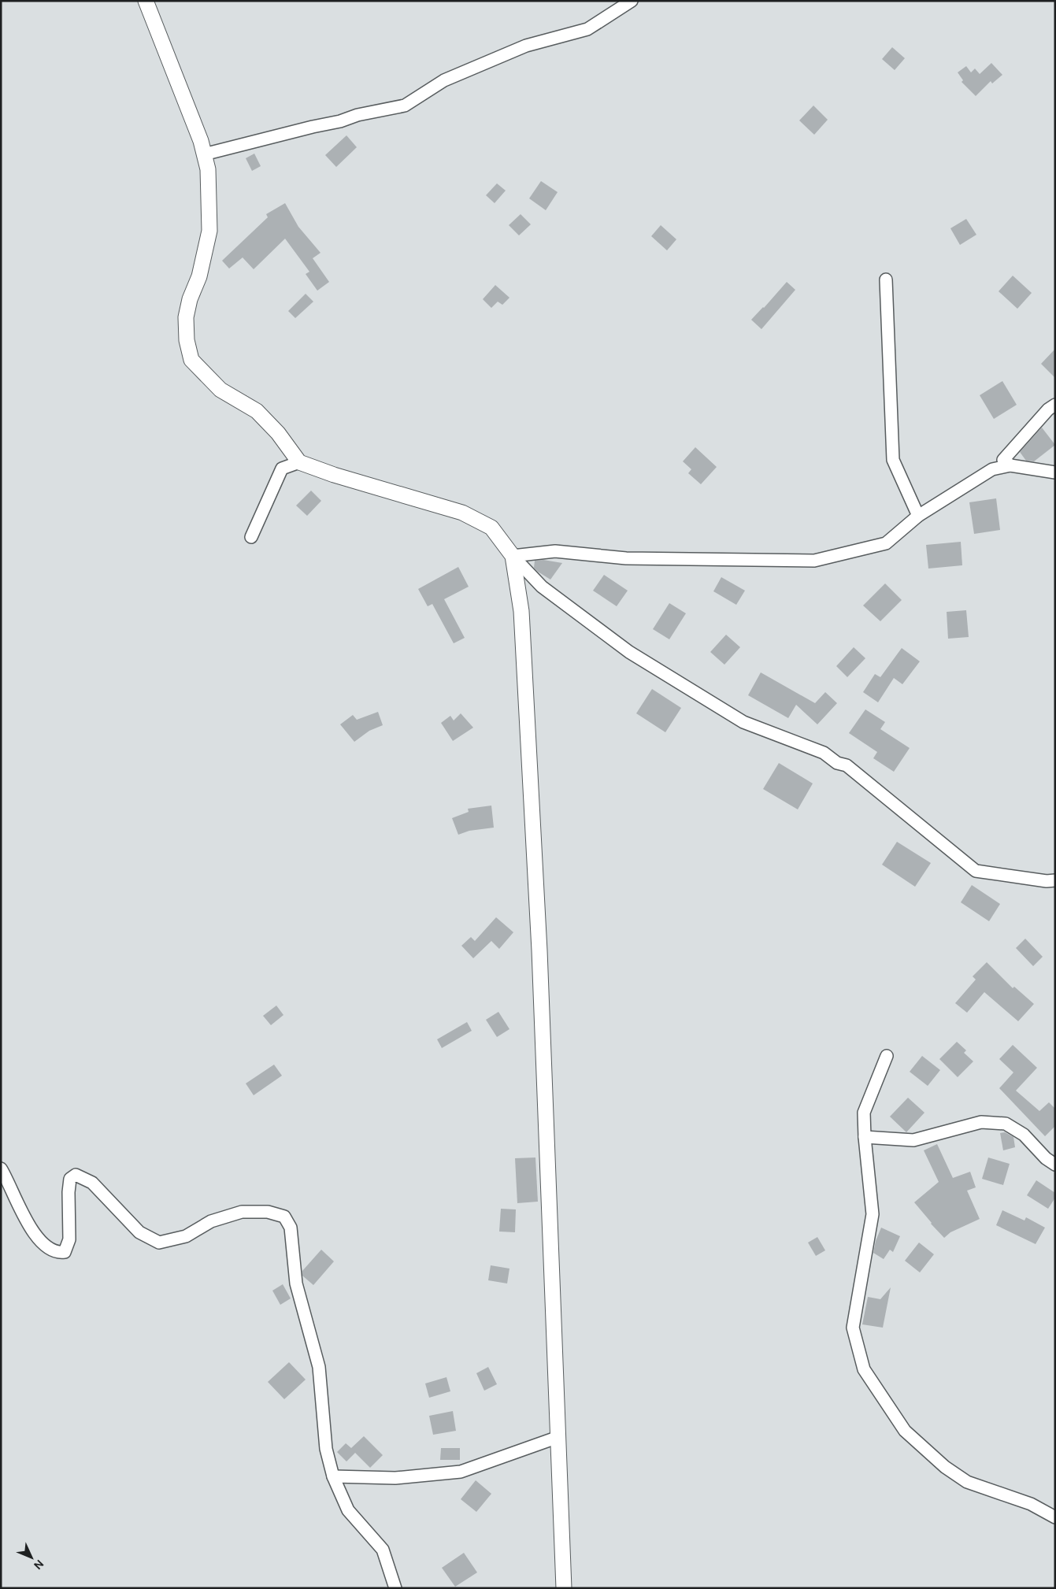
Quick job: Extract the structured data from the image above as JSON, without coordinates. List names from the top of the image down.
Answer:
{
  "north": "bottom right"
}
